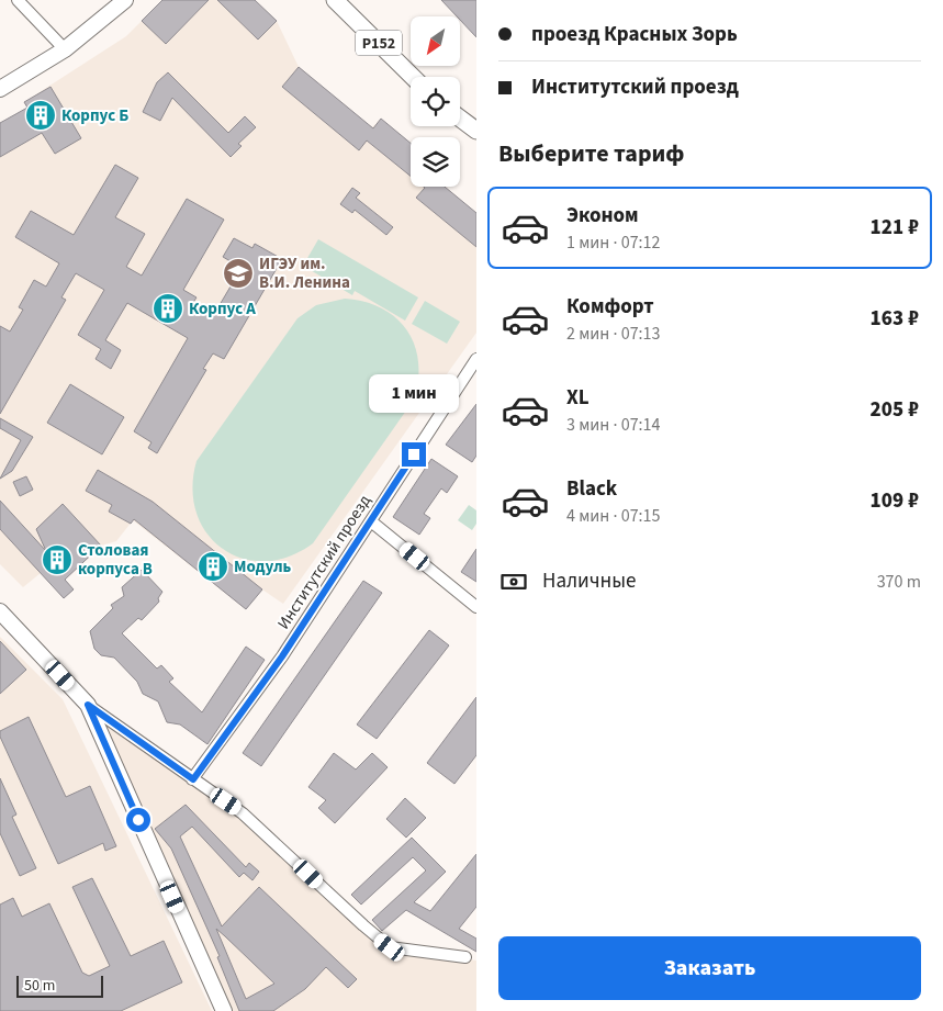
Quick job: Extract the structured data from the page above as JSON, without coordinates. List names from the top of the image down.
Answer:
{
  "streets": {
    "main road": ["Р152"],
    "street": ["Институтский проезд"]
  },
  "places": {
    "building": [
      "Корпус Б",
      "Корпус А",
      "Столовая корпуса В",
      "Модуль"
    ],
    "school or university": ["ИГЭУ им. В.И. Ленина"]
  },
  "scale_bar": "50 m",
  "north": "bottom left",
  "page": {
    "banner": ["проезд Красных Зорь", "Институтский проезд"],
    "heading": "Выберите тариф",
    "list": [
      {
        "name": "Эконом",
        "note": "1 мин · 07:12",
        "value": "121 ₽"
      },
      {
        "name": "Комфорт",
        "note": "2 мин · 07:13",
        "value": "163 ₽"
      },
      {
        "name": "XL",
        "note": "3 мин · 07:14",
        "value": "205 ₽"
      },
      {
        "name": "Black",
        "note": "4 мин · 07:15",
        "value": "109 ₽"
      }
    ],
    "bubble": "1 мин",
    "pay": ["Наличные", "370 m"],
    "buttons": "Заказать",
    "scale": "50 m"
  }
}
